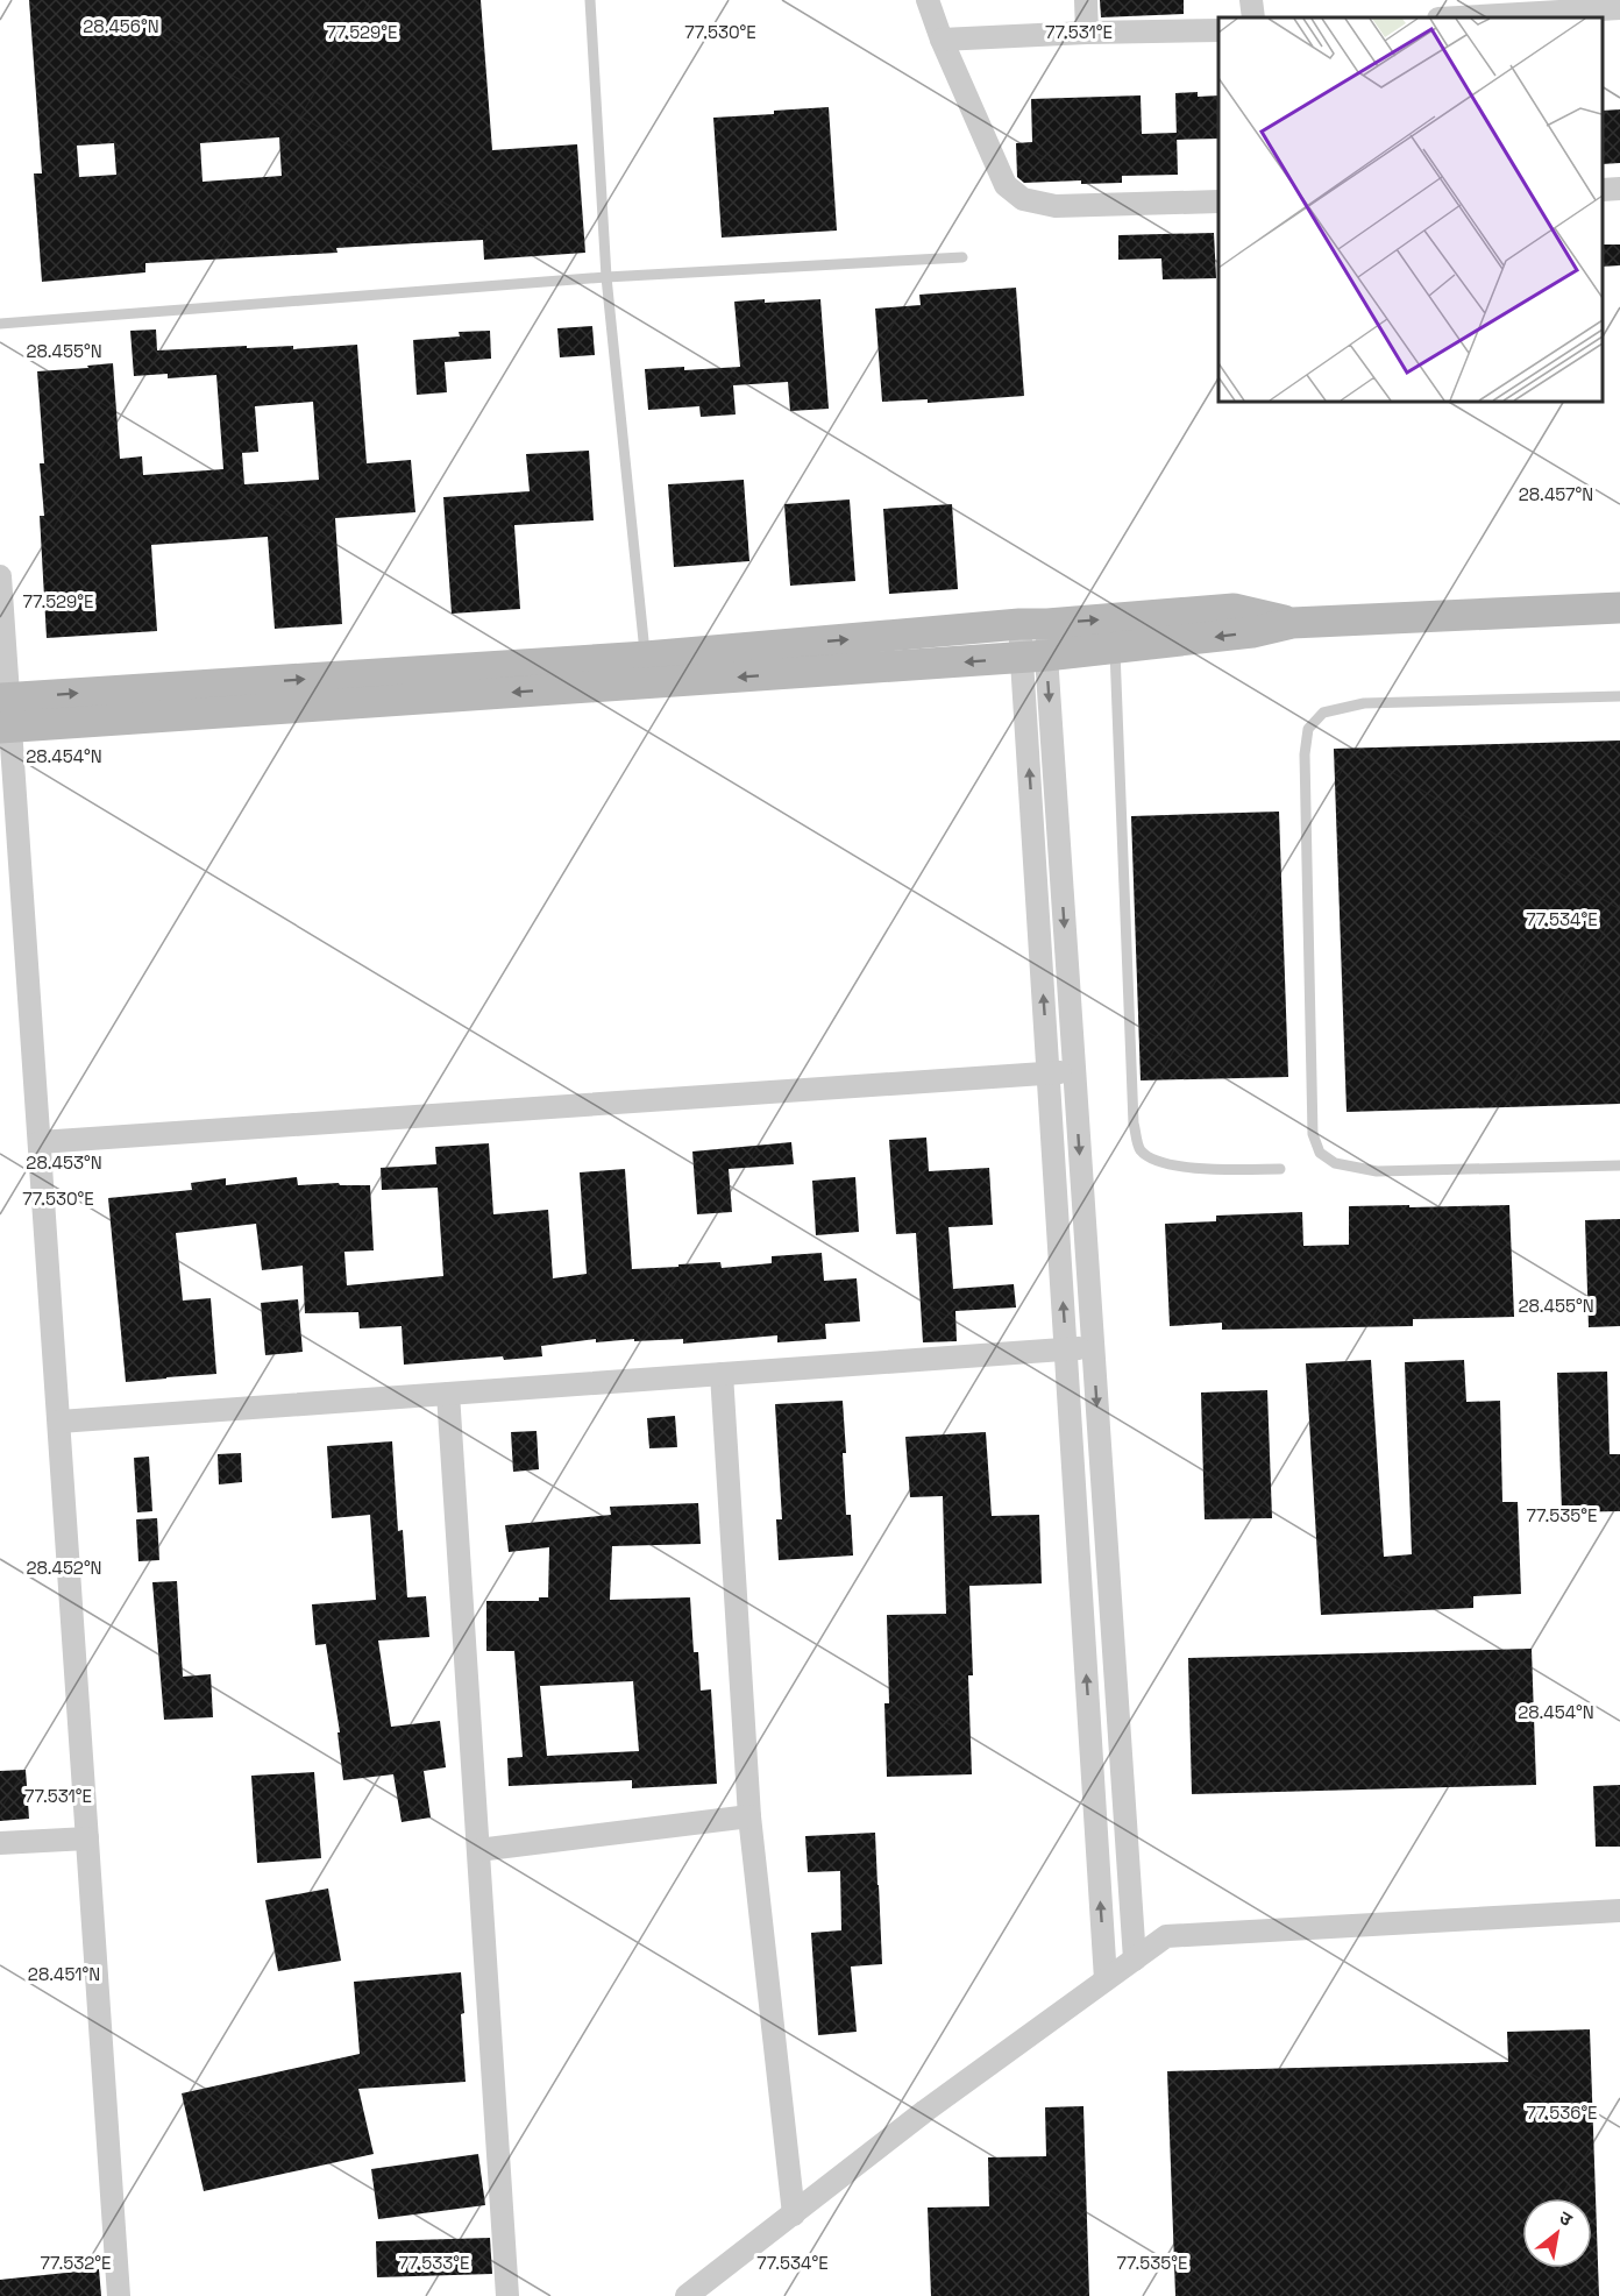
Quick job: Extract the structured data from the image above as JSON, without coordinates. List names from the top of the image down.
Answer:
{
  "north": "top right",
  "coordinates": [
    "28.456°N",
    "77.529°E",
    "77.530°E",
    "77.531°E",
    "28.455°N",
    "28.457°N",
    "28.454°N",
    "77.534°E",
    "28.453°N",
    "77.535°E",
    "28.452°N",
    "28.451°N",
    "77.536°E",
    "77.532°E",
    "77.533°E"
  ]
}
